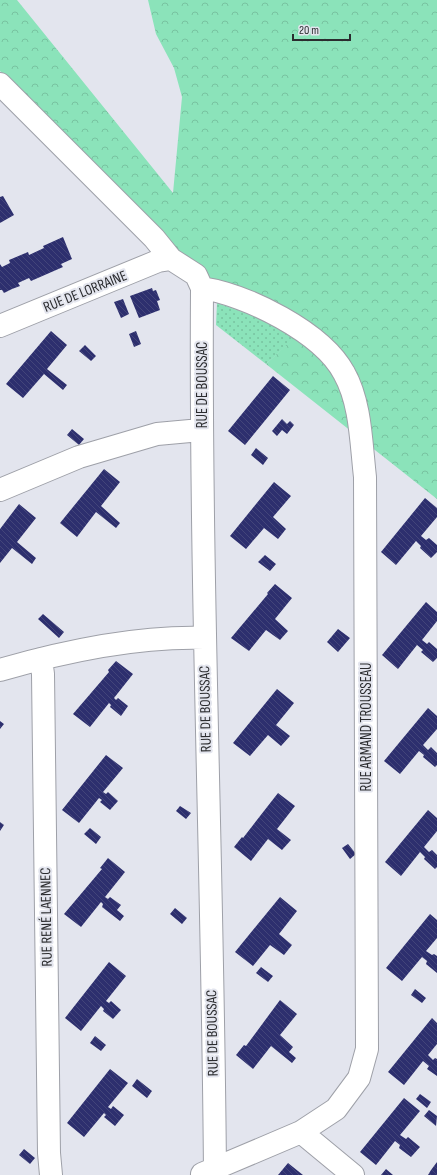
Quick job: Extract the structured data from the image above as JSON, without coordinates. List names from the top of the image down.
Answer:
{
  "streets": {
    "street": [
      "RUE DE LORRAINE",
      "RUE DE BOUSSAC",
      "RUE ARMAND TROUSSEAU",
      "RUE RENÉ LAENNEC"
    ]
  },
  "crossings": [
    ["RUE DE BOUSSAC", "RUE ARMAND TROUSSEAU"]
  ],
  "scale_bar": "20 m"
}
